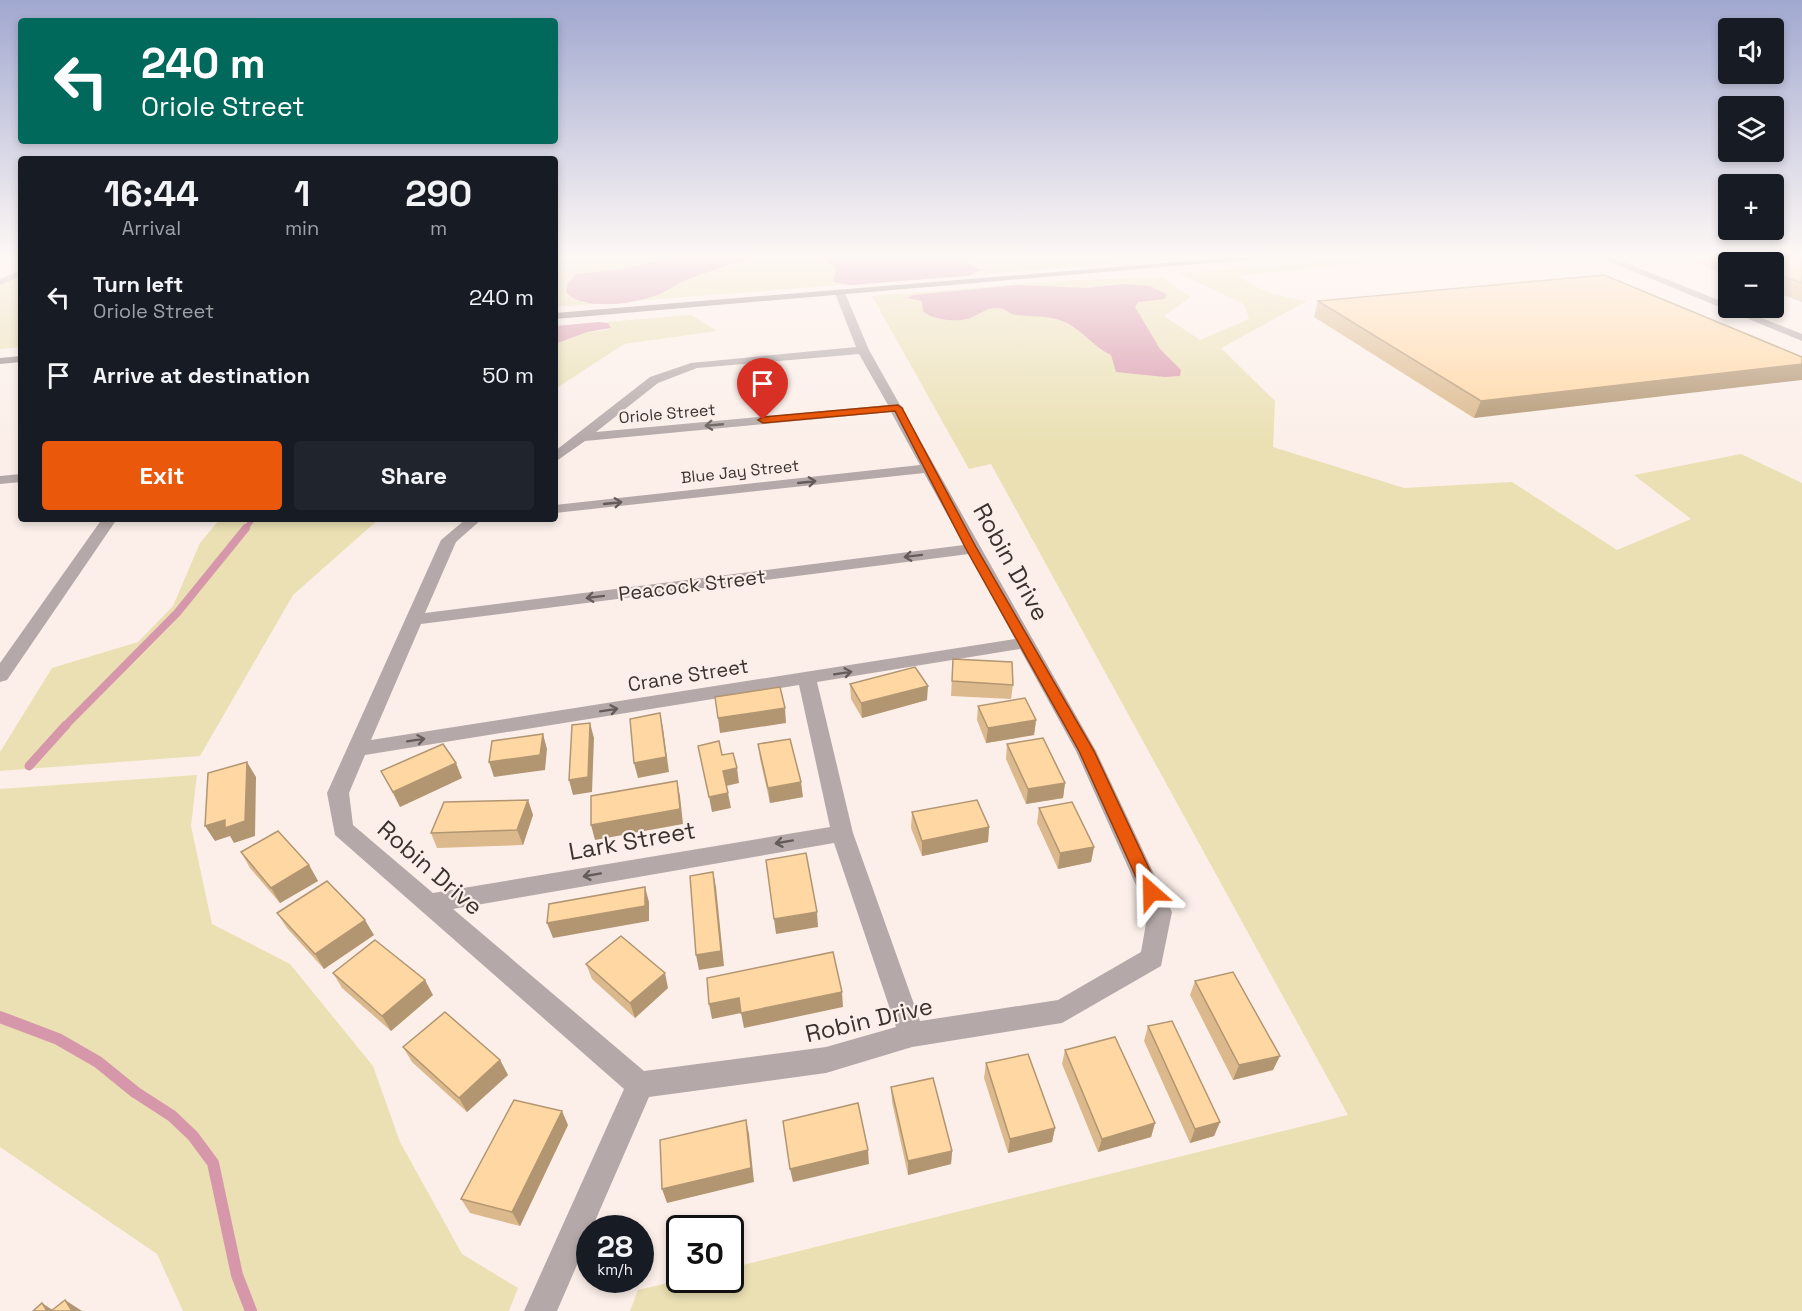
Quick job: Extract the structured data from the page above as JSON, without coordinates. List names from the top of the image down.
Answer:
{
  "streets": {
    "street": [
      "Oriole Street",
      "Blue Jay Street",
      "Robin Drive",
      "Peacock Street",
      "Crane Street",
      "Lark Street"
    ]
  },
  "crossings": [
    ["Oriole Street", "Robin Drive"],
    ["Blue Jay Street", "Robin Drive"],
    ["Robin Drive", "Peacock Street"],
    ["Robin Drive", "Crane Street"],
    ["Robin Drive", "Lark Street"]
  ],
  "one_way": ["Peacock Street", "Crane Street", "Lark Street"],
  "page": {
    "map_buttons": ["+", "−"],
    "turn": ["240 m", "Oriole Street"],
    "eta": [
      "16:44",
      "Arrival",
      "1",
      "min",
      "290",
      "m"
    ],
    "list": [
      {
        "name": "Turn left",
        "note": "Oriole Street",
        "value": "240 m"
      },
      {
        "name": "Arrive at destination",
        "value": "50 m"
      }
    ],
    "buttons": ["Exit", "Share"],
    "speed": "28 km/h",
    "limit": "30"
  }
}
